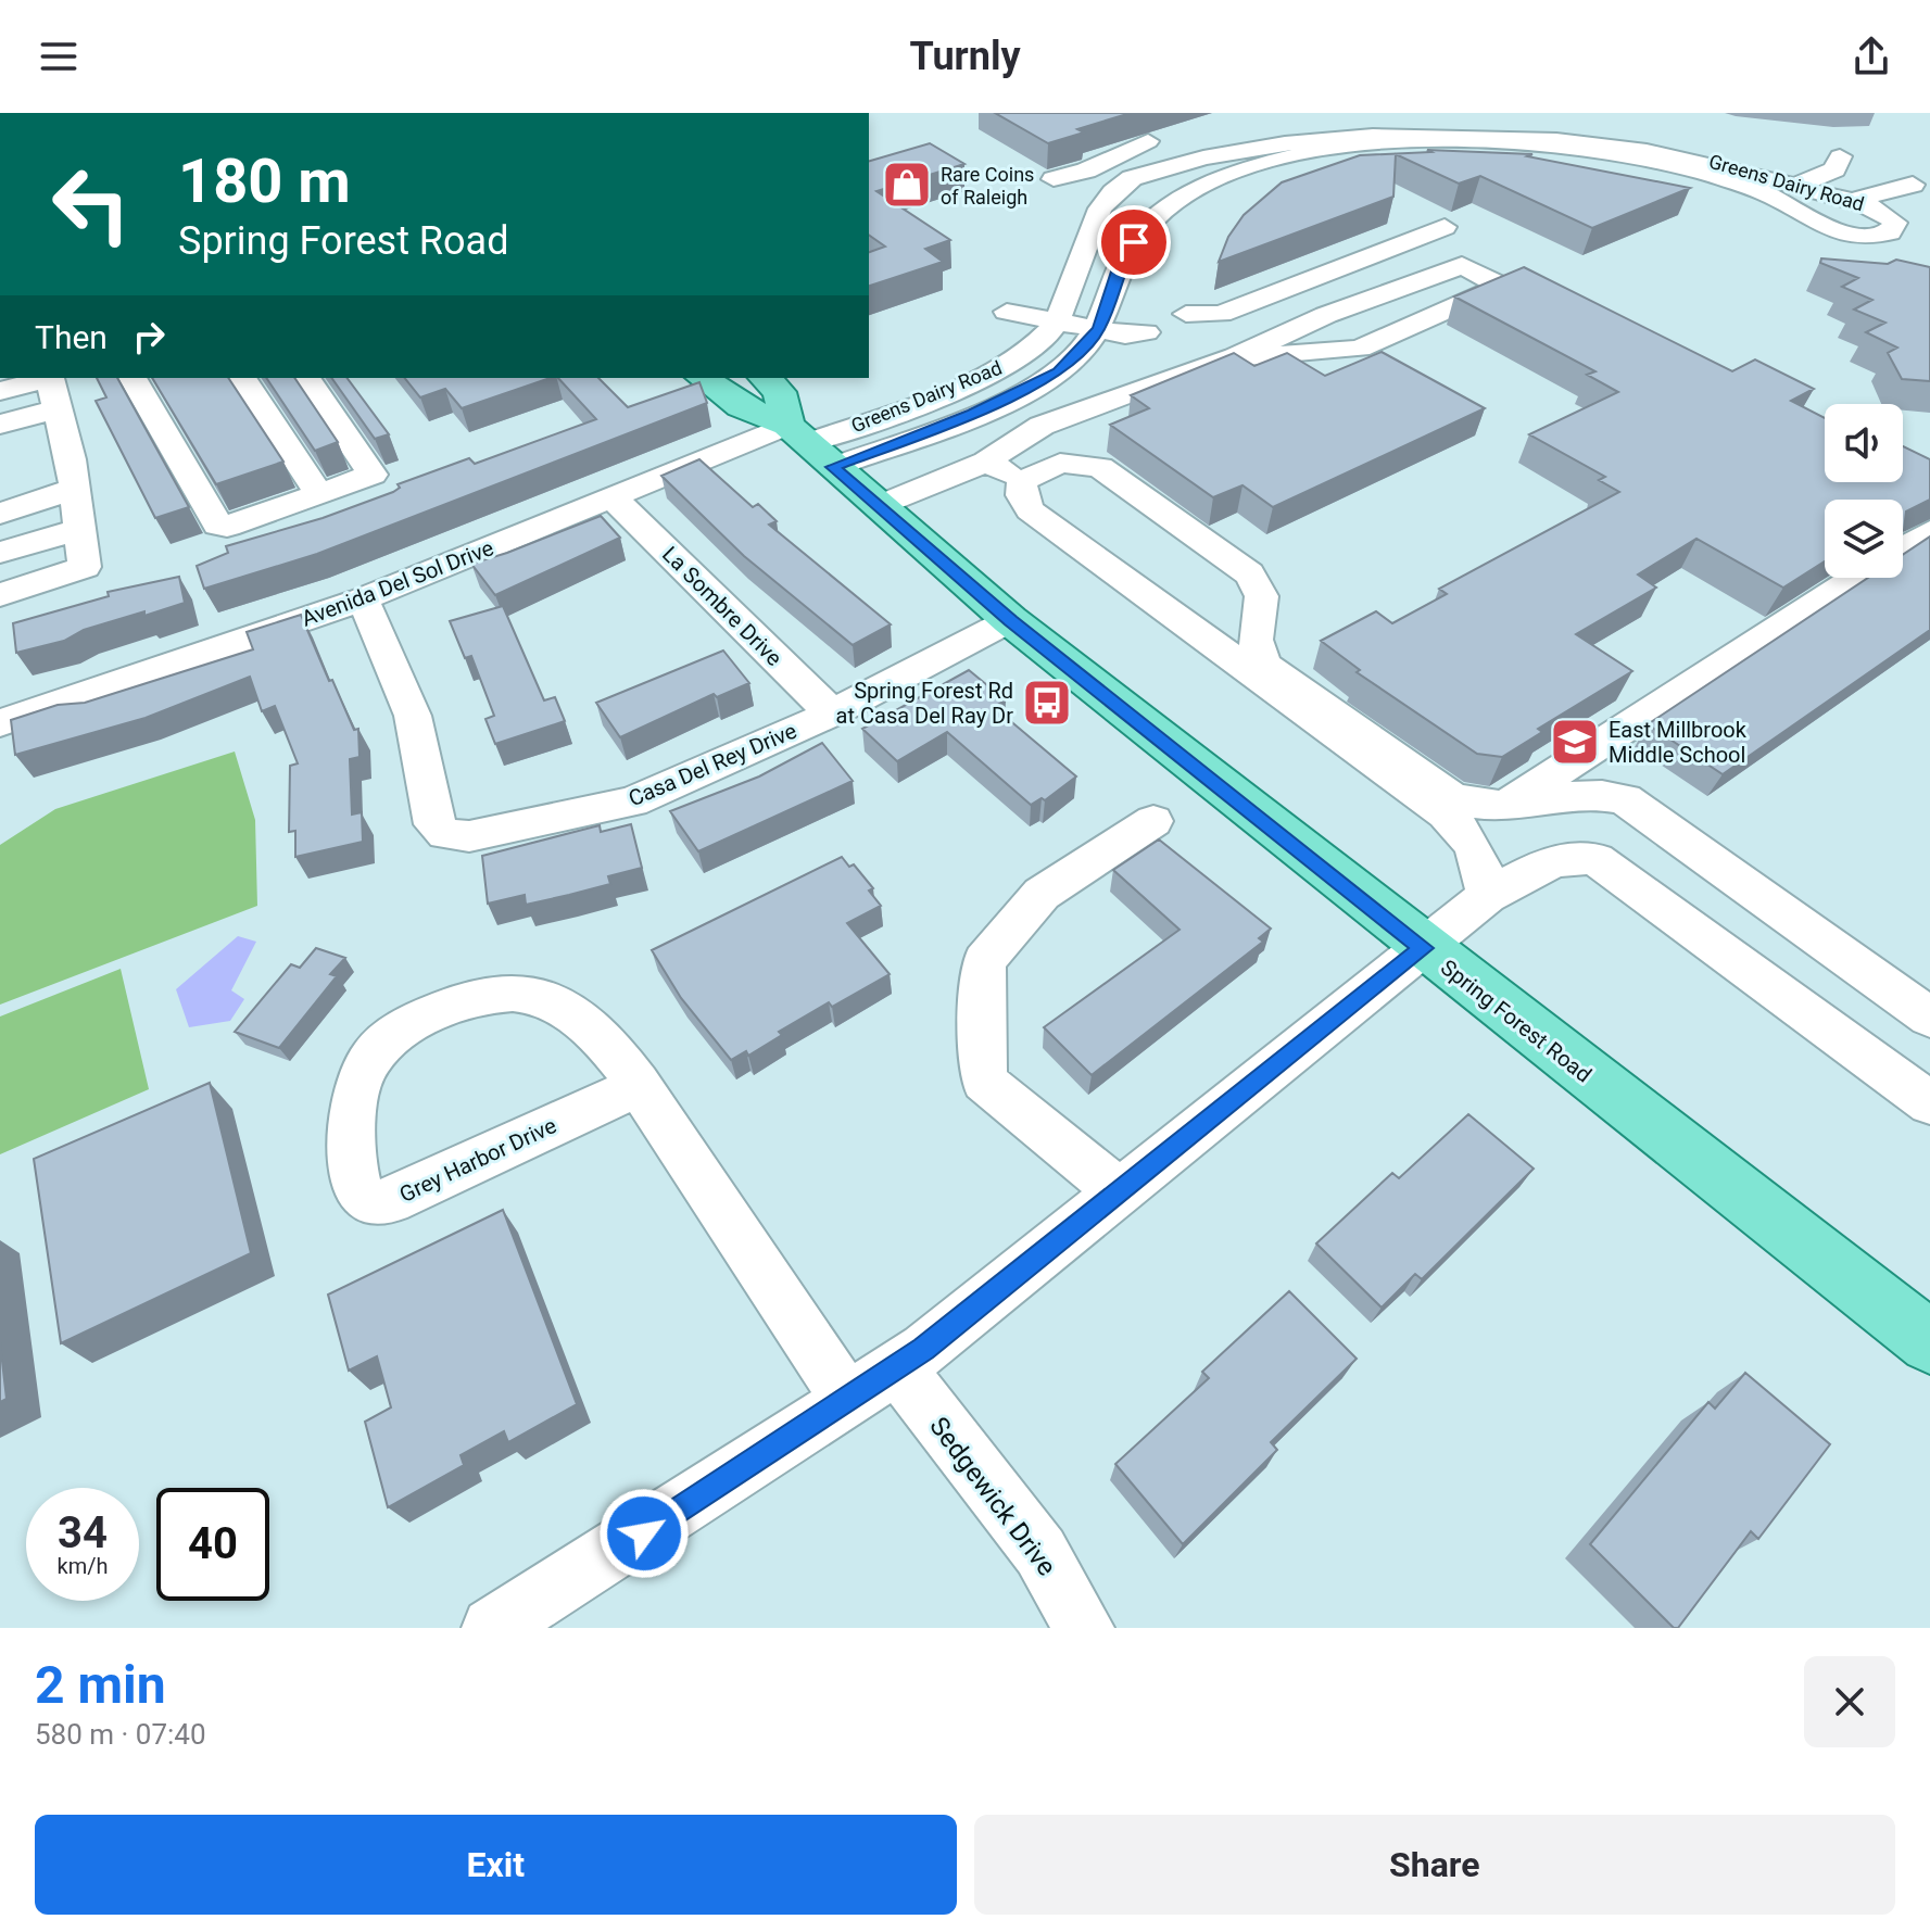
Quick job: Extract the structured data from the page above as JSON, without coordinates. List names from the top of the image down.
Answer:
{
  "streets": {
    "main road": ["Spring Forest Road"],
    "street": [
      "Greens Dairy Road",
      "Avenida Del Sol Drive",
      "La Sombre Drive",
      "Casa Del Rey Drive",
      "Grey Harbor Drive",
      "Sedgewick Drive"
    ]
  },
  "crossings": [
    ["Greens Dairy Road", "Avenida Del Sol Drive"],
    ["Greens Dairy Road", "Spring Forest Road"],
    ["Avenida Del Sol Drive", "La Sombre Drive"],
    ["Avenida Del Sol Drive", "Casa Del Rey Drive"],
    ["Avenida Del Sol Drive", "Spring Forest Road"],
    ["La Sombre Drive", "Casa Del Rey Drive"],
    ["Casa Del Rey Drive", "Spring Forest Road"]
  ],
  "places": {
    "shop": ["Rare Coins of Raleigh"],
    "bus stop": ["Spring Forest Rd at Casa Del Ray Dr"],
    "school or university": ["East Millbrook Middle School"]
  },
  "page": {
    "header": "Turnly",
    "turn": ["180 m", "Spring Forest Road"],
    "then": "Then",
    "speed": "34 km/h",
    "limit": "40",
    "heading": ["2 min", "580 m · 07:40"],
    "buttons": ["Exit", "Share"]
  }
}
